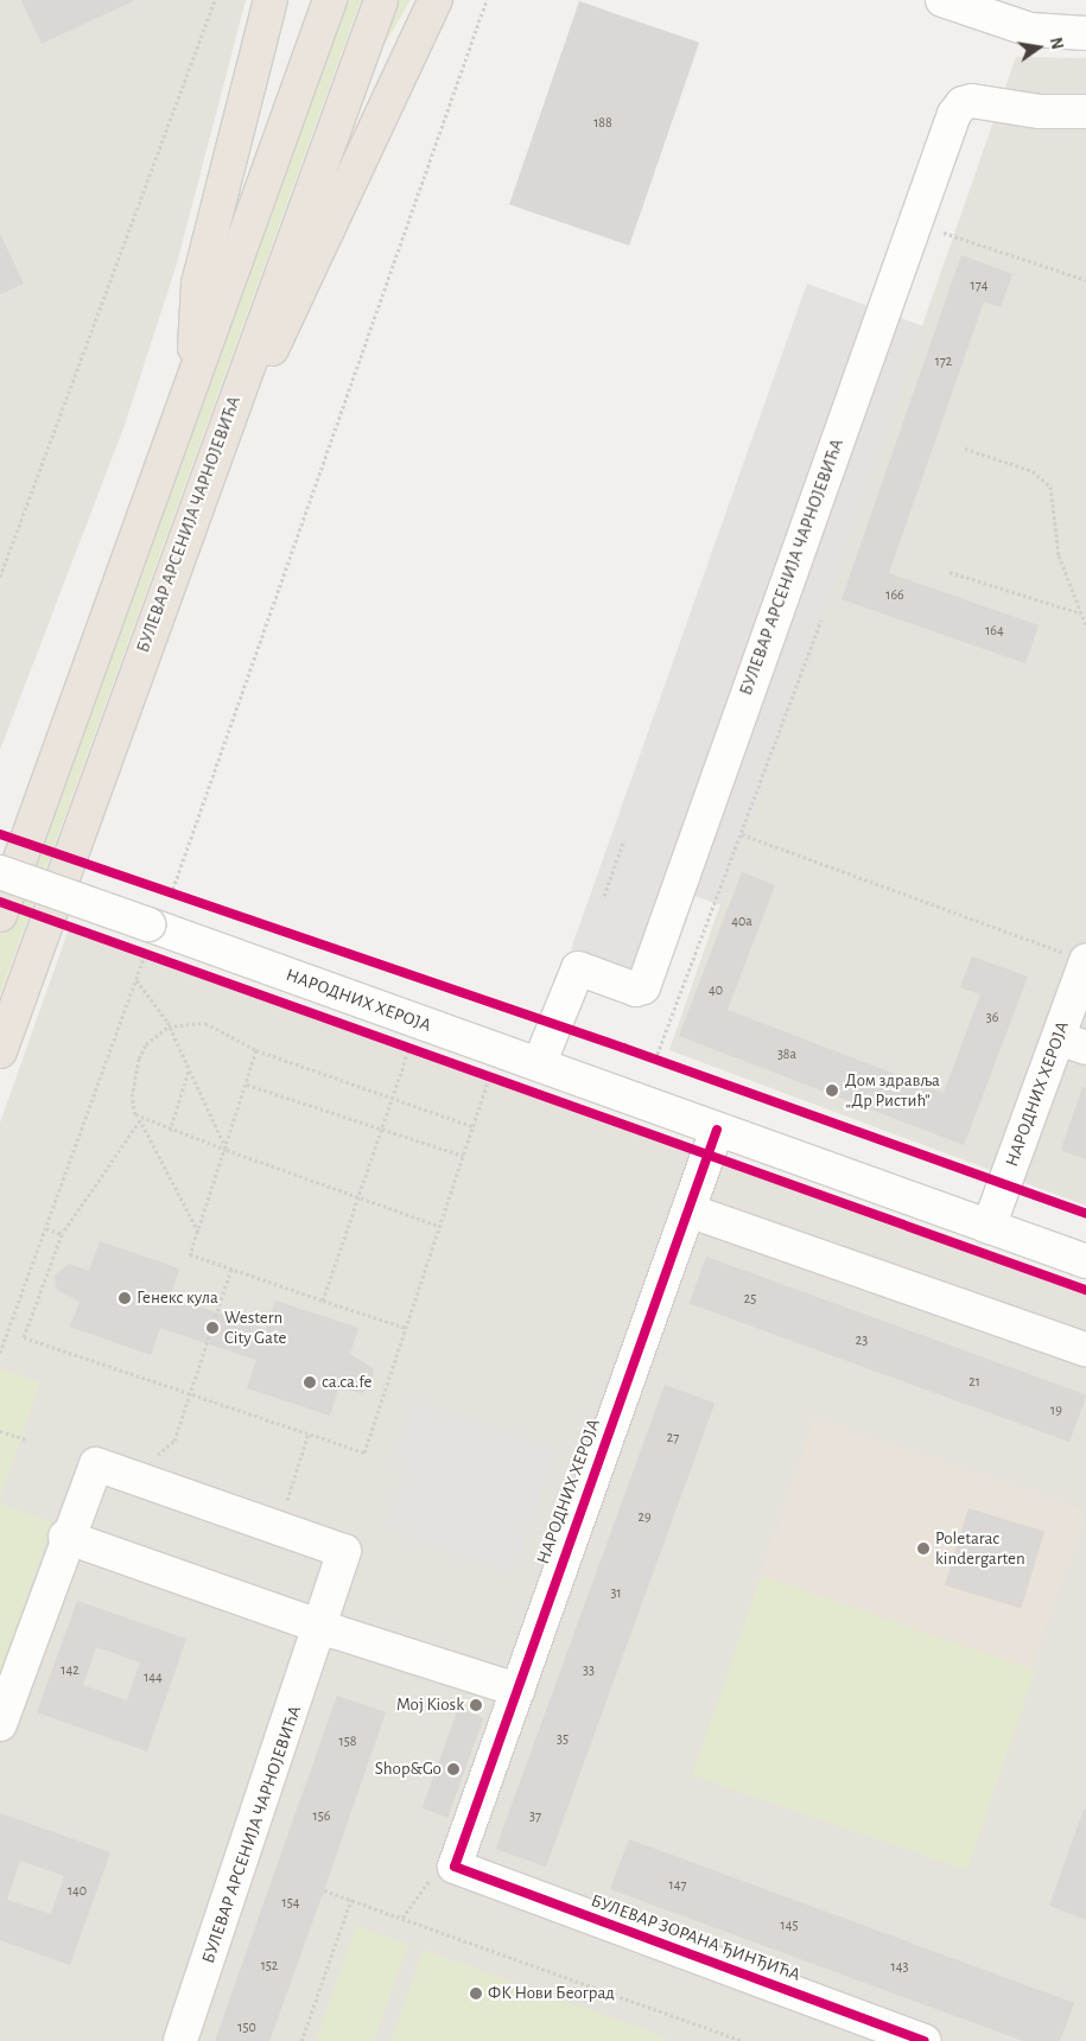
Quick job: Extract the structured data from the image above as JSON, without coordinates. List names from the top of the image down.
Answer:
{
  "streets": {
    "highway": ["БУЛЕВАР АРСЕНИЈА ЧАРНОЈЕВИЋА"],
    "street": ["НАРОДНИХ ХЕРОЈА", "БУЛЕВАР ЗОРАНА ЂИНЂИЋА"]
  },
  "crossings": [
    ["БУЛЕВАР АРСЕНИЈА ЧАРНОЈЕВИЋА", "НАРОДНИХ ХЕРОЈА"],
    ["НАРОДНИХ ХЕРОЈА", "БУЛЕВАР ЗОРАНА ЂИНЂИЋА"]
  ],
  "places": [
    "Дом здравља „Др Ристић”",
    "Генекс кула",
    "Western City Gate",
    "ca.ca.fe",
    "Poletarac kindergarten",
    "Moj Kiosk",
    "Shop&Go",
    "ФК Нови Београд"
  ],
  "house_numbers": [
    "188",
    "174",
    "172",
    "166",
    "164",
    "40a",
    "40",
    "36",
    "38a",
    "25",
    "23",
    "21",
    "19",
    "27",
    "29",
    "31",
    "142",
    "33",
    "144",
    "35",
    "158",
    "156",
    "37",
    "147",
    "140",
    "154",
    "145",
    "152",
    "143",
    "150"
  ],
  "north": "right"
}
